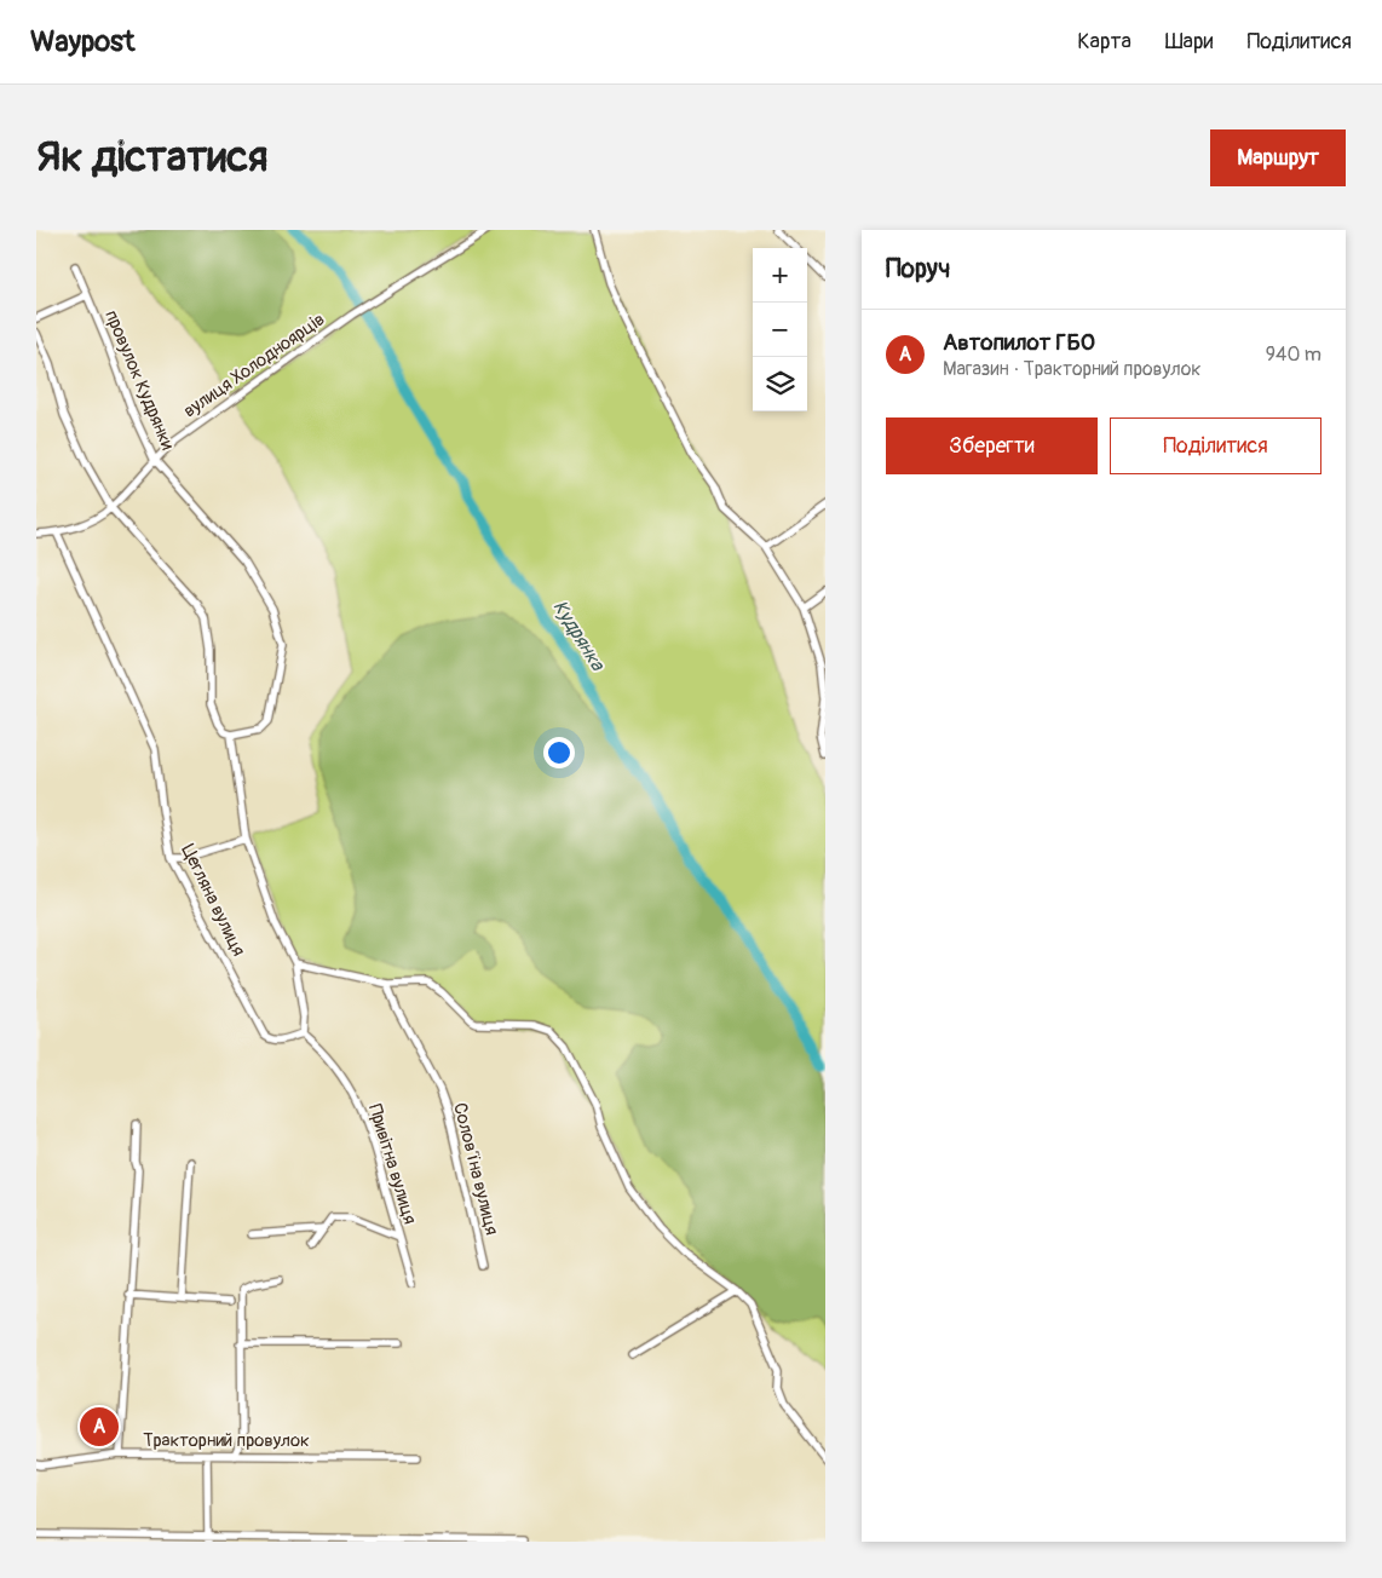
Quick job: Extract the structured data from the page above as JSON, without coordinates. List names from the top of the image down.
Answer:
{
  "streets": {
    "street": [
      "вулиця Холодноярців",
      "провулок Кудрянки",
      "Цегляна вулиця",
      "Привітна вулиця",
      "Соловʼїна вулиця",
      "Тракторний провулок"
    ]
  },
  "crossings": [
    ["вулиця Холодноярців", "провулок Кудрянки"],
    ["вулиця Холодноярців", "Цегляна вулиця"],
    ["Цегляна вулиця", "Привітна вулиця"]
  ],
  "water": ["Кудрянка"],
  "page": {
    "header": "Waypost",
    "nav": ["Карта", "Шари", "Поділитися"],
    "buttons": [
      "Маршрут",
      ["Зберегти", "Поділитися"]
    ],
    "title": "Як дістатися",
    "heading": "Поруч",
    "map_buttons": ["+", "−"],
    "list": [
      {
        "mark": "A",
        "name": "Автопилот ГБО",
        "note": "Магазин · Тракторний провулок",
        "value": "940 m"
      }
    ],
    "pins": "A"
  }
}
